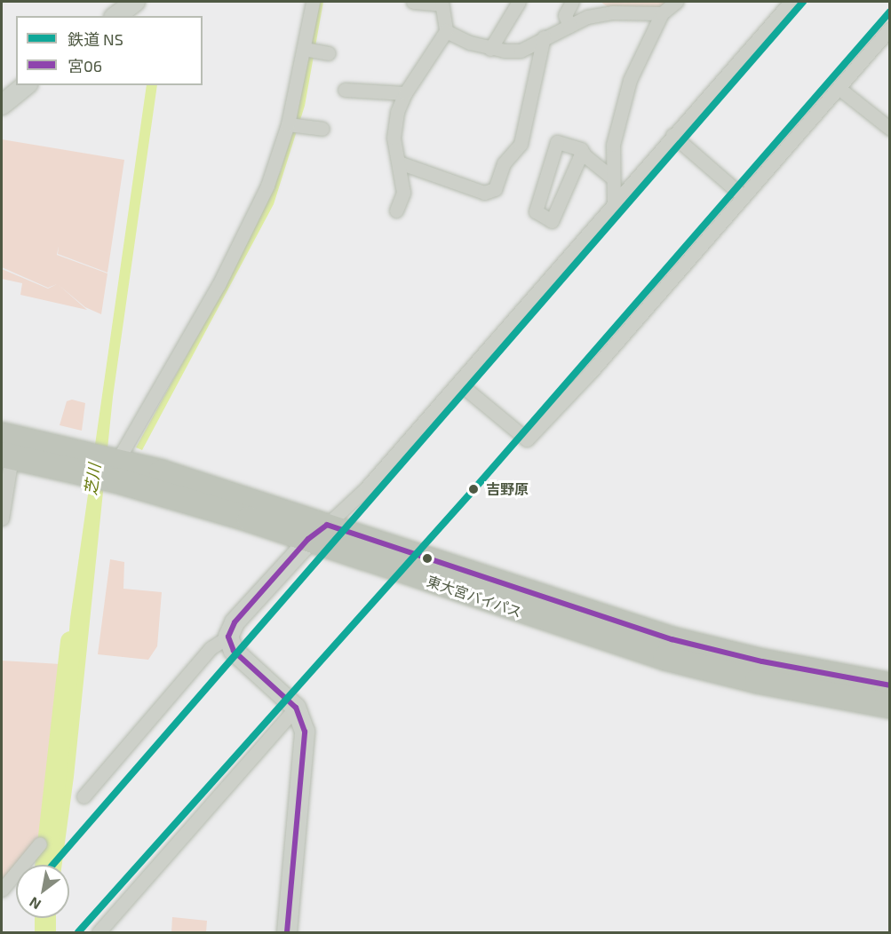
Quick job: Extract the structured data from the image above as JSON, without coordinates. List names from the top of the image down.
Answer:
{
  "streets": {
    "highway": ["東大宮バイパス"]
  },
  "water": ["芝川"],
  "places": ["吉野原"],
  "lines": ["rail line NS", "transit line 宮06"],
  "legend": ["鉄道 NS", "宮06"],
  "north": "bottom left"
}
